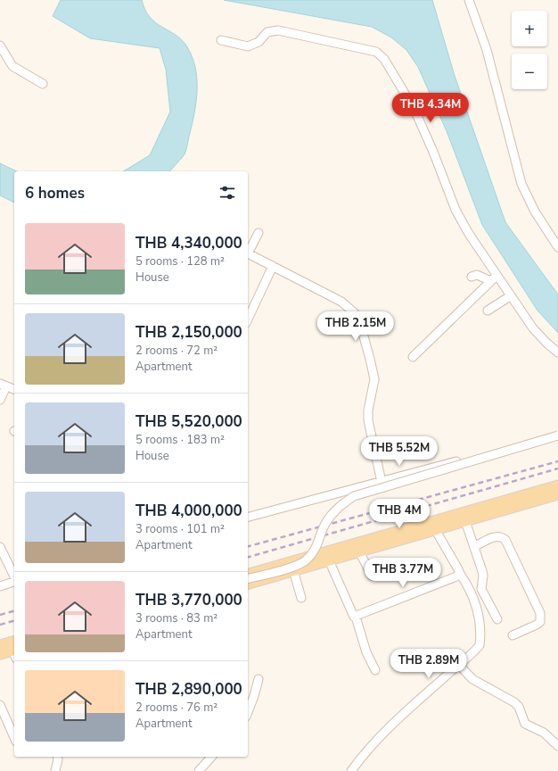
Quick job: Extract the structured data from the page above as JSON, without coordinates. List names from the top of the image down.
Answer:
{
  "page": {
    "map_buttons": ["+", "−"],
    "price": [
      "THB 4.34M",
      "THB 2.15M",
      "THB 5.52M",
      "THB 4M",
      "THB 3.77M",
      "THB 2.89M"
    ],
    "heading": "6 homes",
    "list": [
      {
        "name": "THB 4,340,000",
        "note": "5 rooms · 128 m² · House"
      },
      {
        "name": "THB 2,150,000",
        "note": "2 rooms · 72 m² · Apartment"
      },
      {
        "name": "THB 5,520,000",
        "note": "5 rooms · 183 m² · House"
      },
      {
        "name": "THB 4,000,000",
        "note": "3 rooms · 101 m² · Apartment"
      },
      {
        "name": "THB 3,770,000",
        "note": "3 rooms · 83 m² · Apartment"
      },
      {
        "name": "THB 2,890,000",
        "note": "2 rooms · 76 m² · Apartment"
      }
    ]
  }
}
